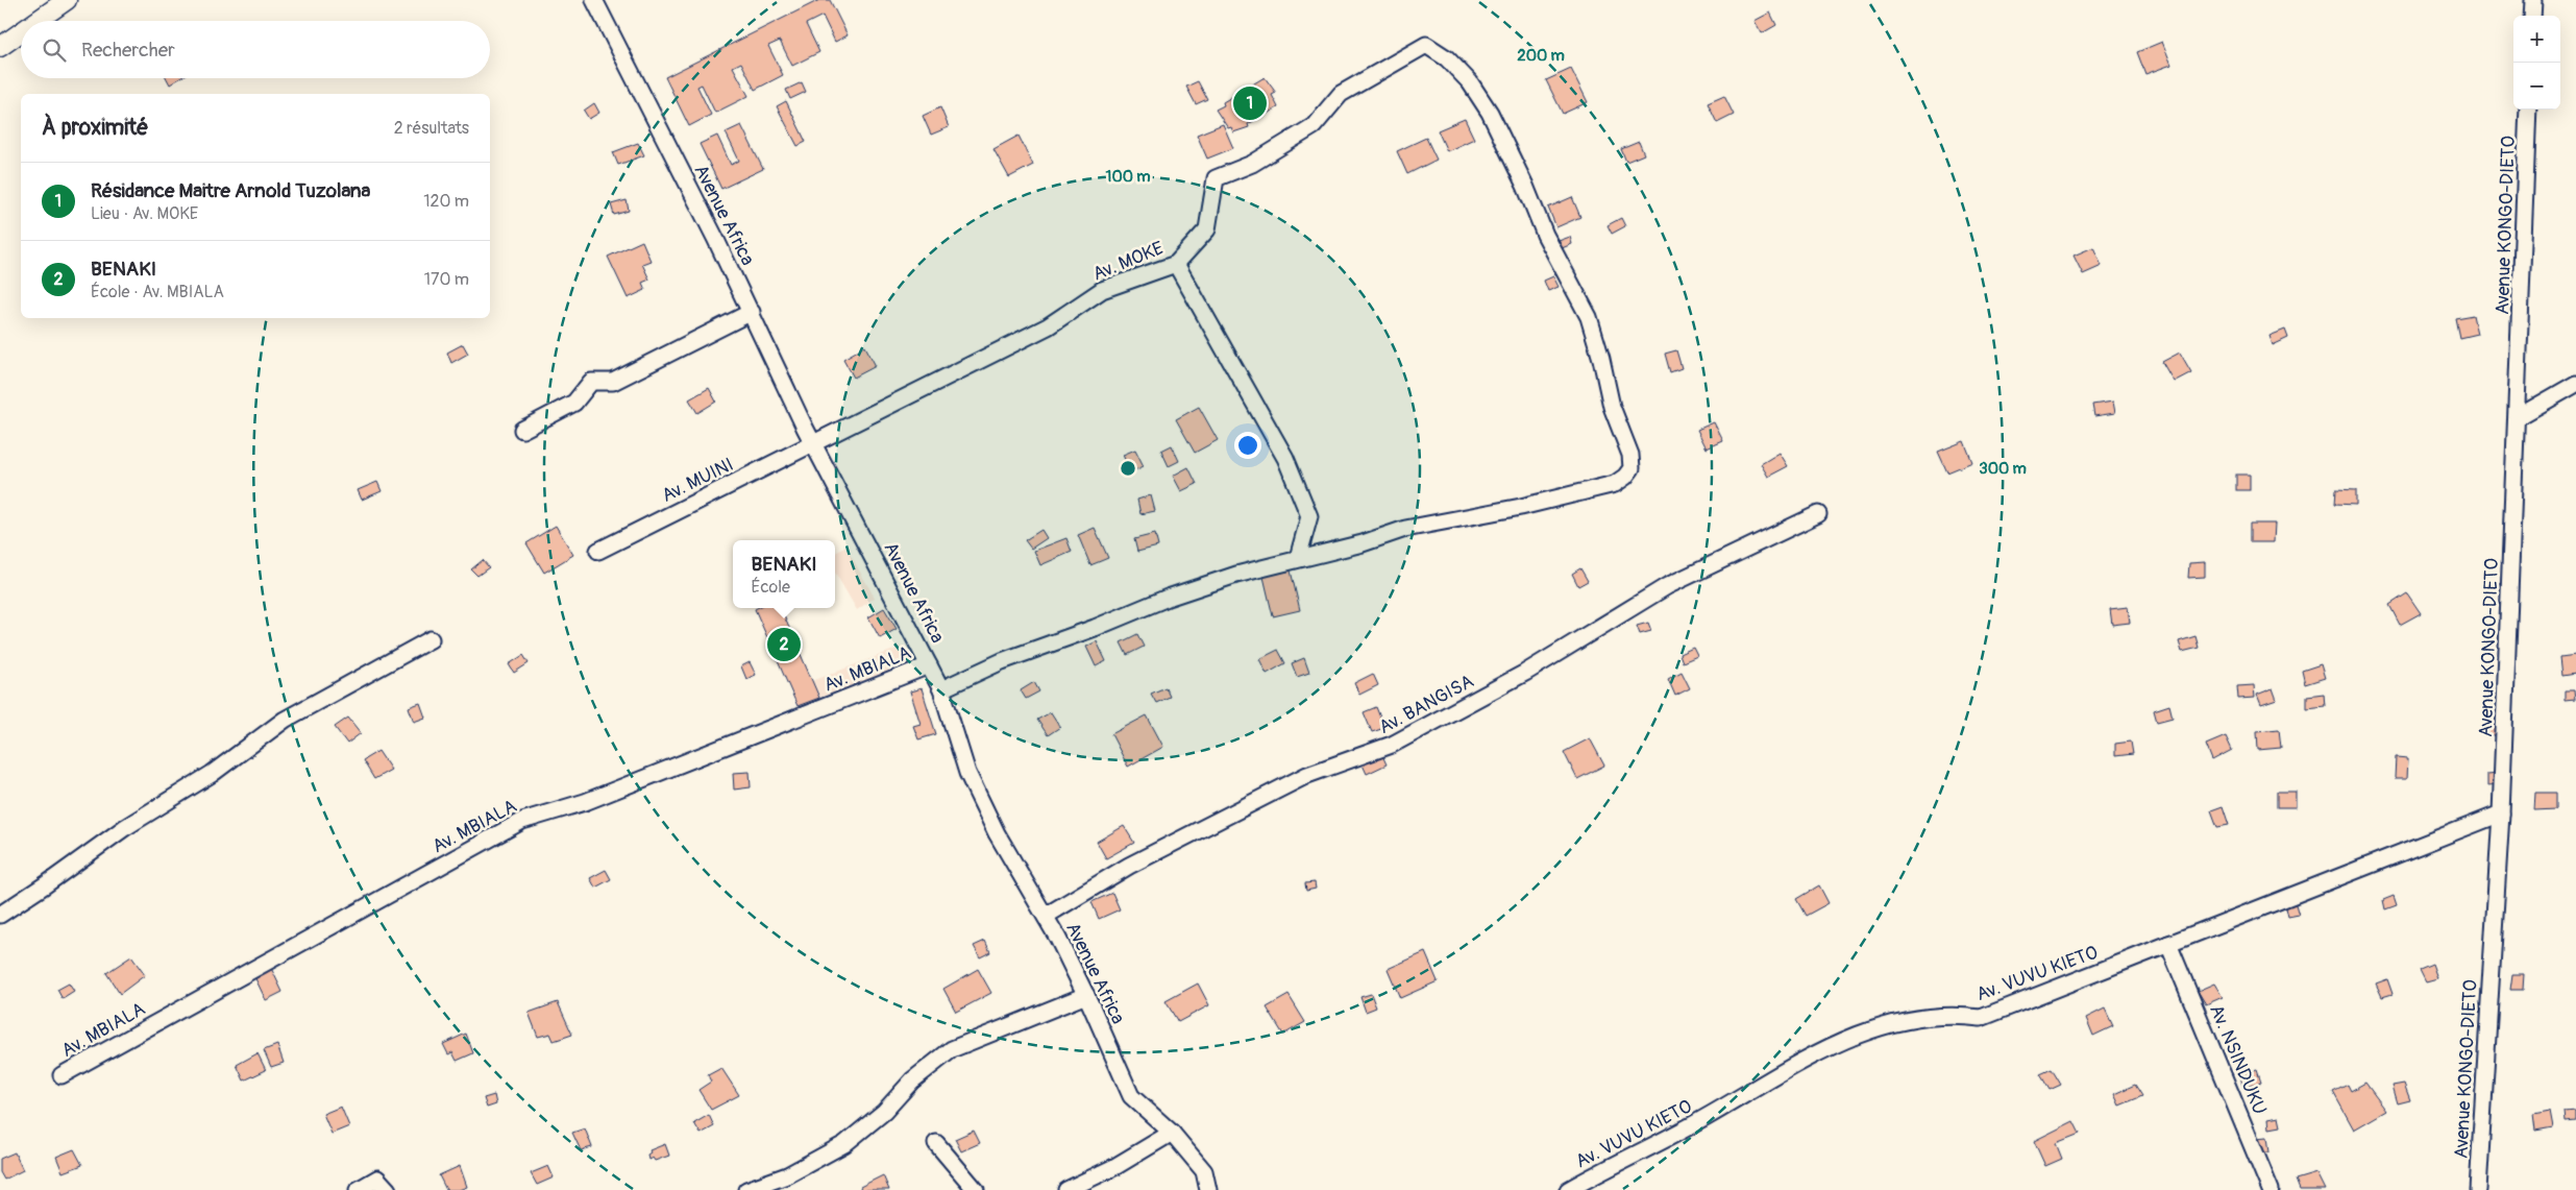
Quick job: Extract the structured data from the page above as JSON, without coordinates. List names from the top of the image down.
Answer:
{
  "streets": {
    "street": [
      "Avenue Africa",
      "Avenue KONGO-DIETO",
      "Av. MOKE",
      "Av. MUINI",
      "Av. MBIALA",
      "Av. BANGISA",
      "Av. VUVU KIETO",
      "Av. NSINDUKU"
    ]
  },
  "crossings": [
    ["Avenue Africa", "Av. MOKE"],
    ["Avenue Africa", "Av. MUINI"],
    ["Avenue Africa", "Av. MBIALA"],
    ["Avenue Africa", "Av. BANGISA"],
    ["Avenue KONGO-DIETO", "Av. VUVU KIETO"],
    ["Av. MOKE", "Av. MUINI"],
    ["Av. VUVU KIETO", "Av. NSINDUKU"]
  ],
  "page": {
    "map_buttons": ["+", "−"],
    "search": "Rechercher",
    "pins": ["1", "2"],
    "heading": ["À proximité", "2 résultats"],
    "list": [
      {
        "mark": "1",
        "name": "Résidance Maitre Arnold Tuzolana",
        "note": "Lieu · Av. MOKE",
        "value": "120 m"
      },
      {
        "mark": "2",
        "name": "BENAKI",
        "note": "École · Av. MBIALA",
        "value": "170 m"
      }
    ],
    "popup": ["BENAKI", "École"]
  },
  "rings": ["200 m", "100 m", "300 m"]
}
